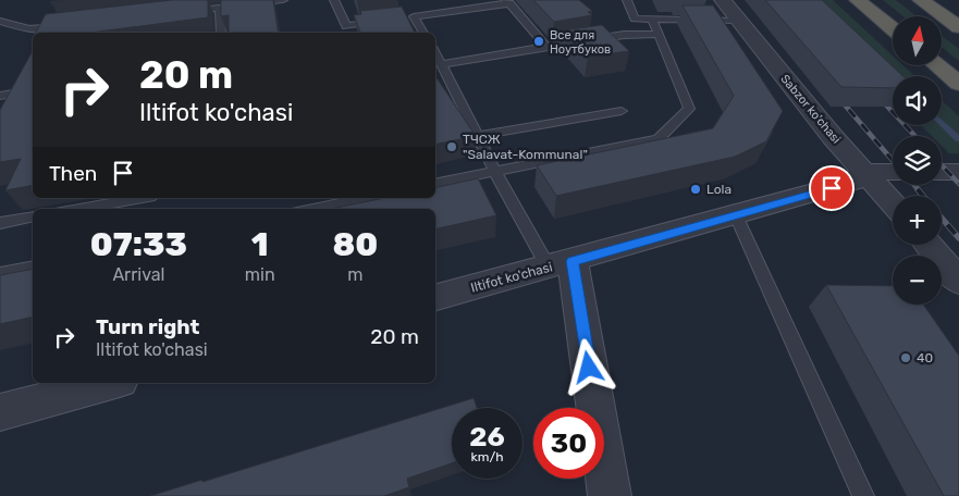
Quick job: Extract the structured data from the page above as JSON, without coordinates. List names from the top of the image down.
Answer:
{
  "streets": {
    "street": ["Sabzor ko'chasi", "Iltifot ko'chasi"]
  },
  "crossings": [
    ["Sabzor ko'chasi", "Iltifot ko'chasi"]
  ],
  "places": [
    "Все для Ноутбуков",
    "ТЧСЖ \"Salavat-Kommunal\"",
    "Lola",
    "40"
  ],
  "north": "top",
  "page": {
    "map_buttons": ["+", "−"],
    "turn": ["20 m", "Iltifot ko'chasi"],
    "then": "Then",
    "eta": [
      "07:33",
      "Arrival",
      "1",
      "min",
      "80",
      "m"
    ],
    "list": [
      {
        "name": "Turn right",
        "note": "Iltifot ko'chasi",
        "value": "20 m"
      }
    ],
    "speed": "26 km/h",
    "limit": "30"
  }
}
